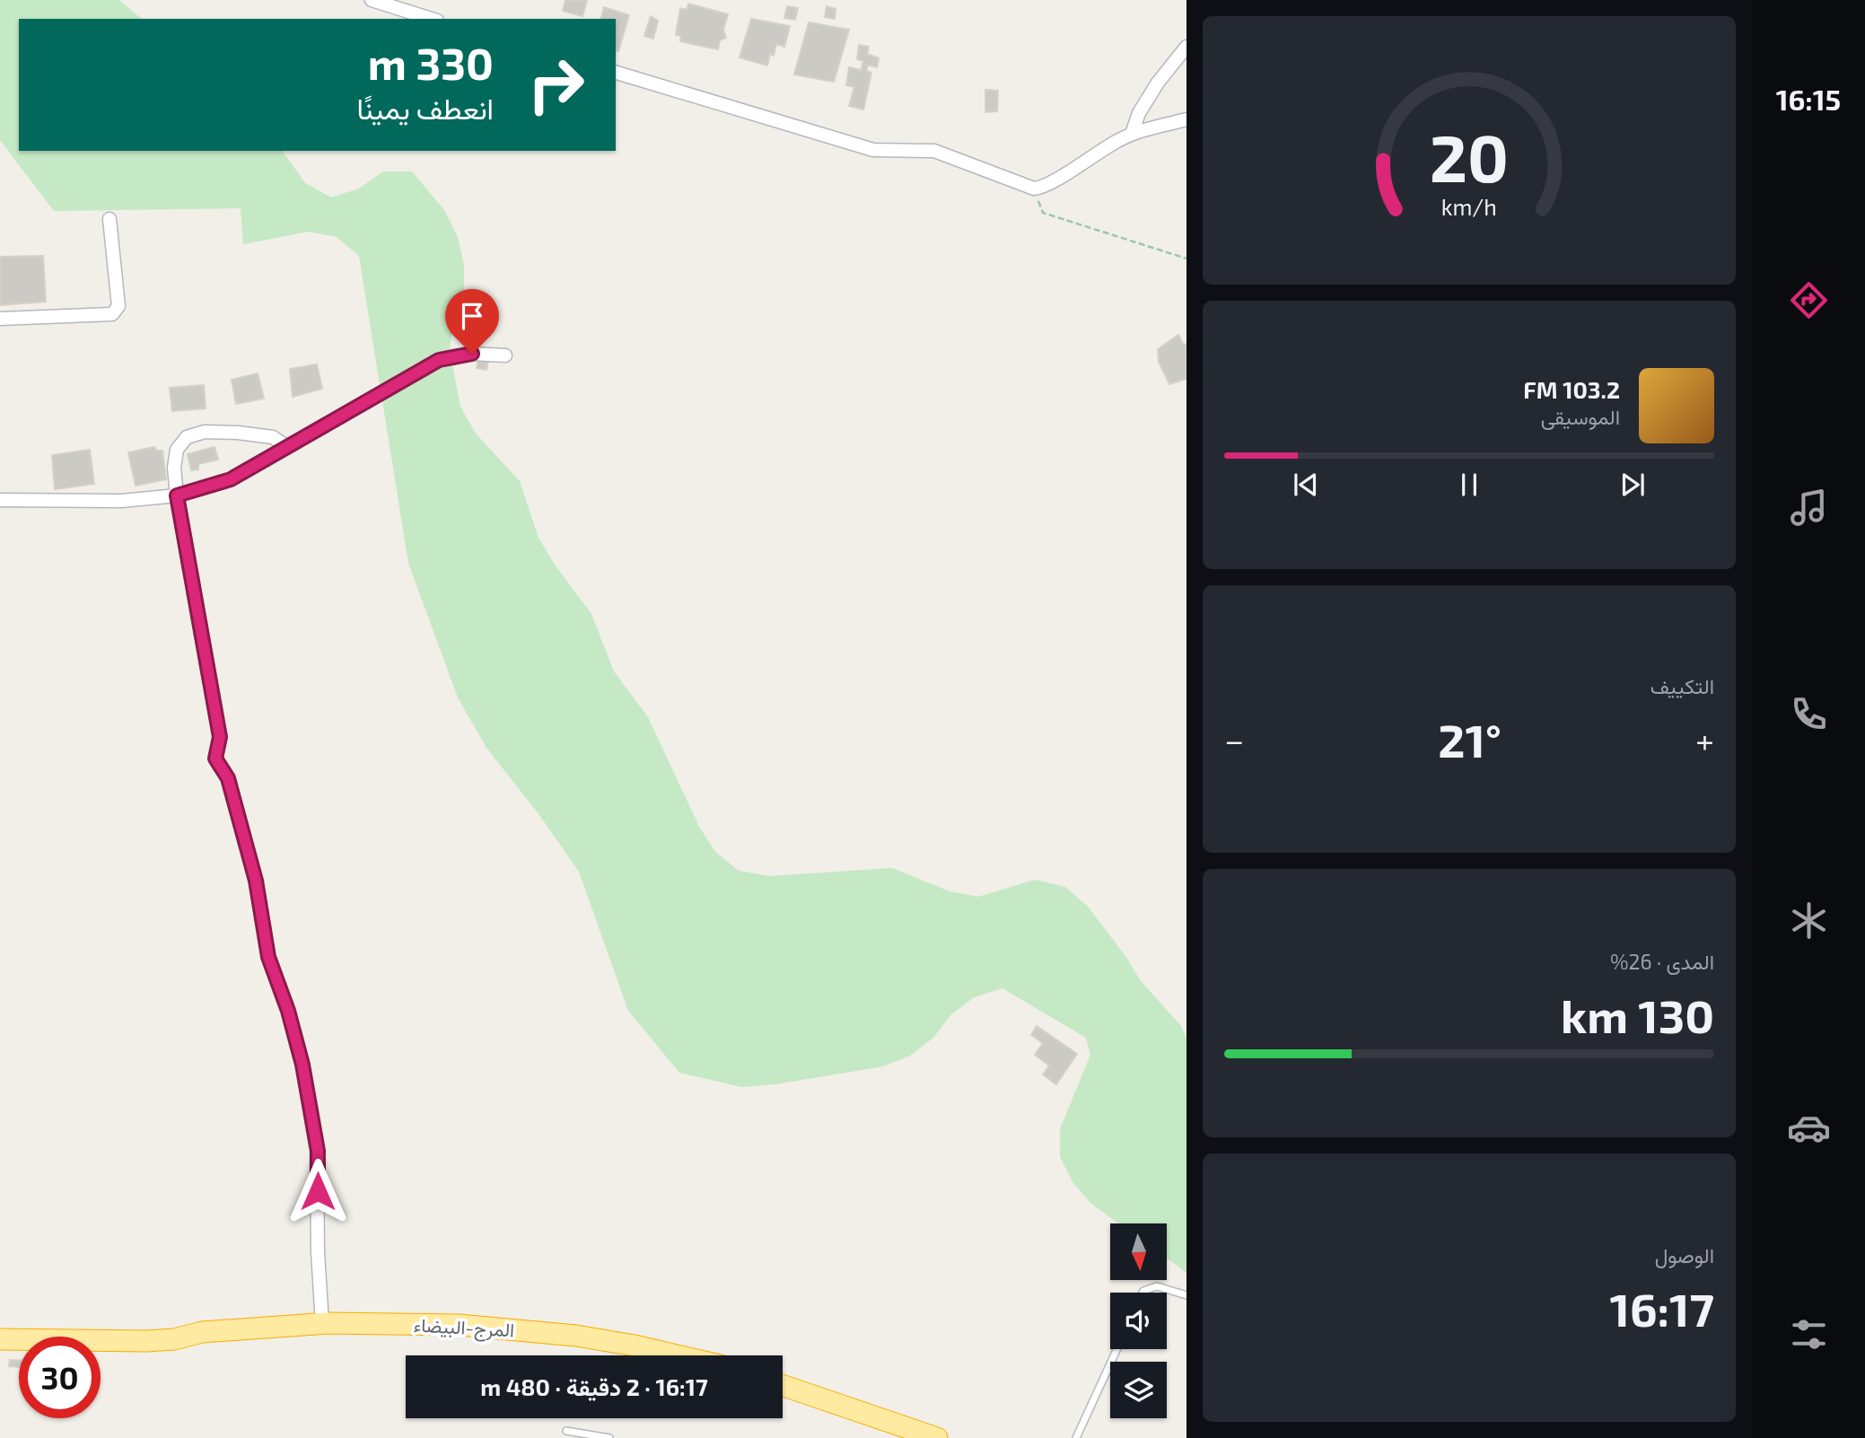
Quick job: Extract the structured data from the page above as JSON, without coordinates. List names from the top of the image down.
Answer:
{
  "streets": {
    "highway": ["المرج-البيضاء"]
  },
  "north": "bottom",
  "page": {
    "tabs": "16:15",
    "turn": ["330 m", "انعطف يمينًا"],
    "song": ["103.2 FM", "الموسيقى"],
    "tile": [
      "التكييف",
      ["المدى · 26%", "130 km"],
      ["الوصول", "16:17"]
    ],
    "heat": ["−", "21°", "+"],
    "limit": "30",
    "trip": "16:17 · 2 دقيقة · 480 m",
    "gauge": ["20", "km/h"]
  }
}
